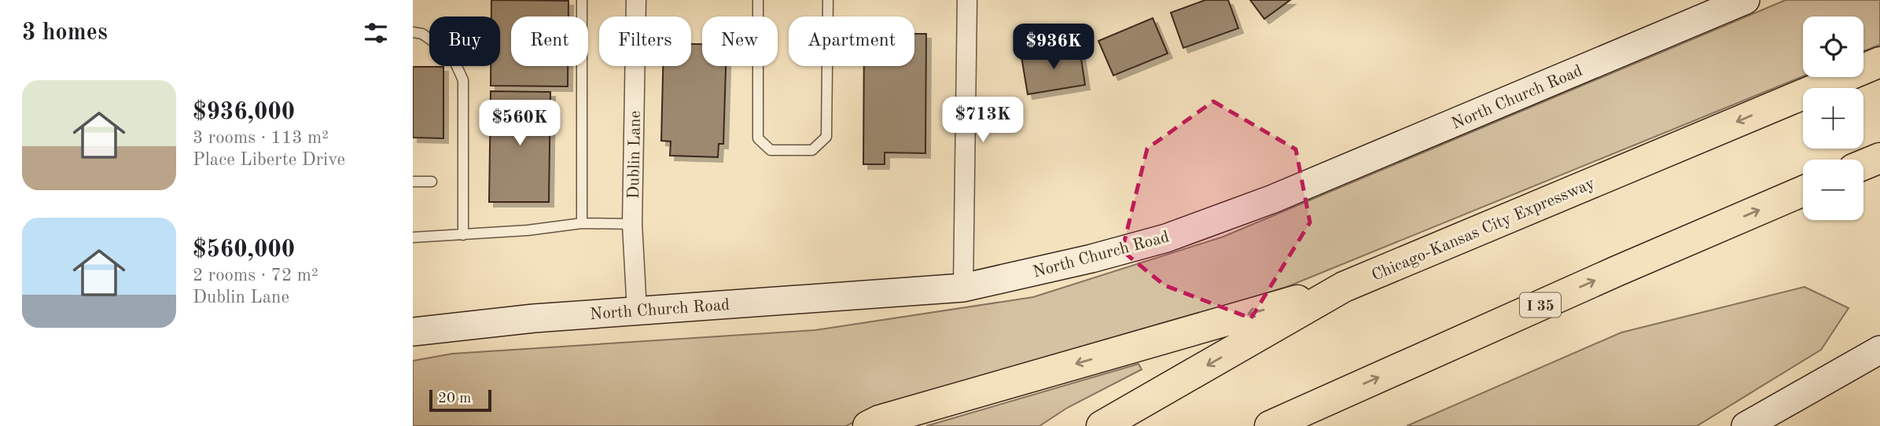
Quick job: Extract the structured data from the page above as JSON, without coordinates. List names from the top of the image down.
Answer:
{
  "streets": {
    "highway": ["Chicago-Kansas City Expressway", "I 35"],
    "main road": ["North Church Road"],
    "street": ["Dublin Lane"]
  },
  "crossings": [
    ["North Church Road", "Dublin Lane"]
  ],
  "scale_bar": "20 m",
  "page": {
    "heading": "3 homes",
    "map_buttons": ["+", "−"],
    "chip": [
      "Buy",
      "Rent",
      "Filters",
      "New",
      "Apartment"
    ],
    "price": ["$936K", "$713K", "$560K"],
    "list": [
      {
        "name": "$936,000",
        "note": "3 rooms · 113 m² · Place Liberte Drive"
      },
      {
        "name": "$560,000",
        "note": "2 rooms · 72 m² · Dublin Lane"
      }
    ],
    "scale": "20 m"
  }
}
